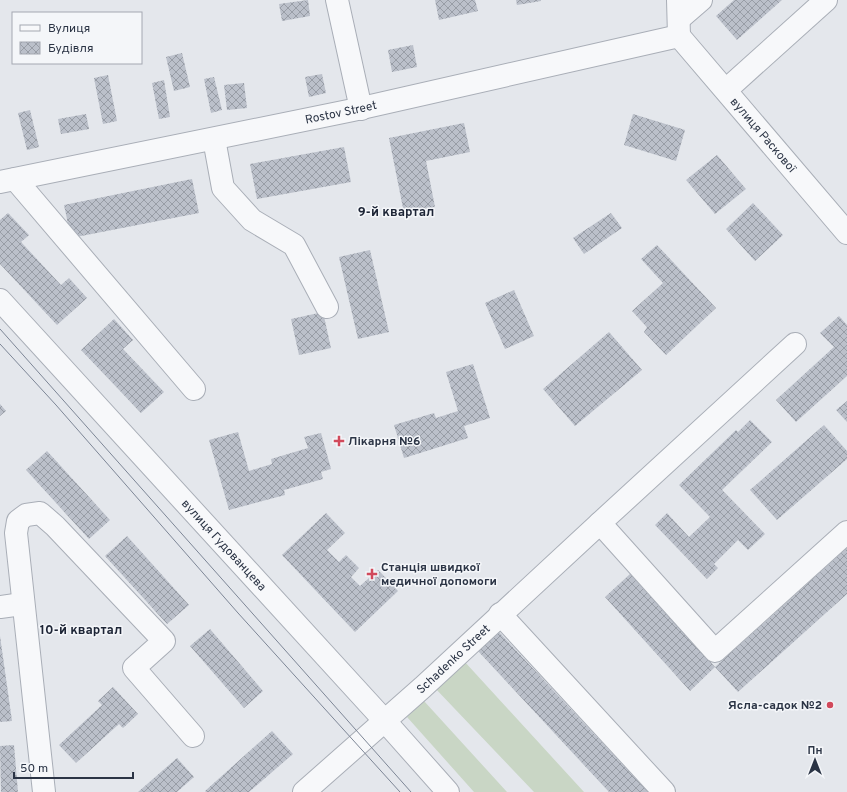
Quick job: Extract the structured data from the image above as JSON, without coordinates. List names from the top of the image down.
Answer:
{
  "streets": {
    "street": [
      "Rostov Street",
      "вулиця Раскової",
      "вулиця Гудованцева",
      "Schadenko Street"
    ]
  },
  "crossings": [
    ["Rostov Street", "вулиця Раскової"],
    ["вулиця Гудованцева", "Schadenko Street"]
  ],
  "districts": ["9-й квартал", "10-й квартал"],
  "places": {
    "health": ["Лікарня №6", "Станція швидкої медичної допомоги"],
    "other": ["Ясла-садок №2"]
  },
  "legend": ["Вулиця", "Будівля"],
  "scale_bar": "50 m",
  "north": "top"
}
